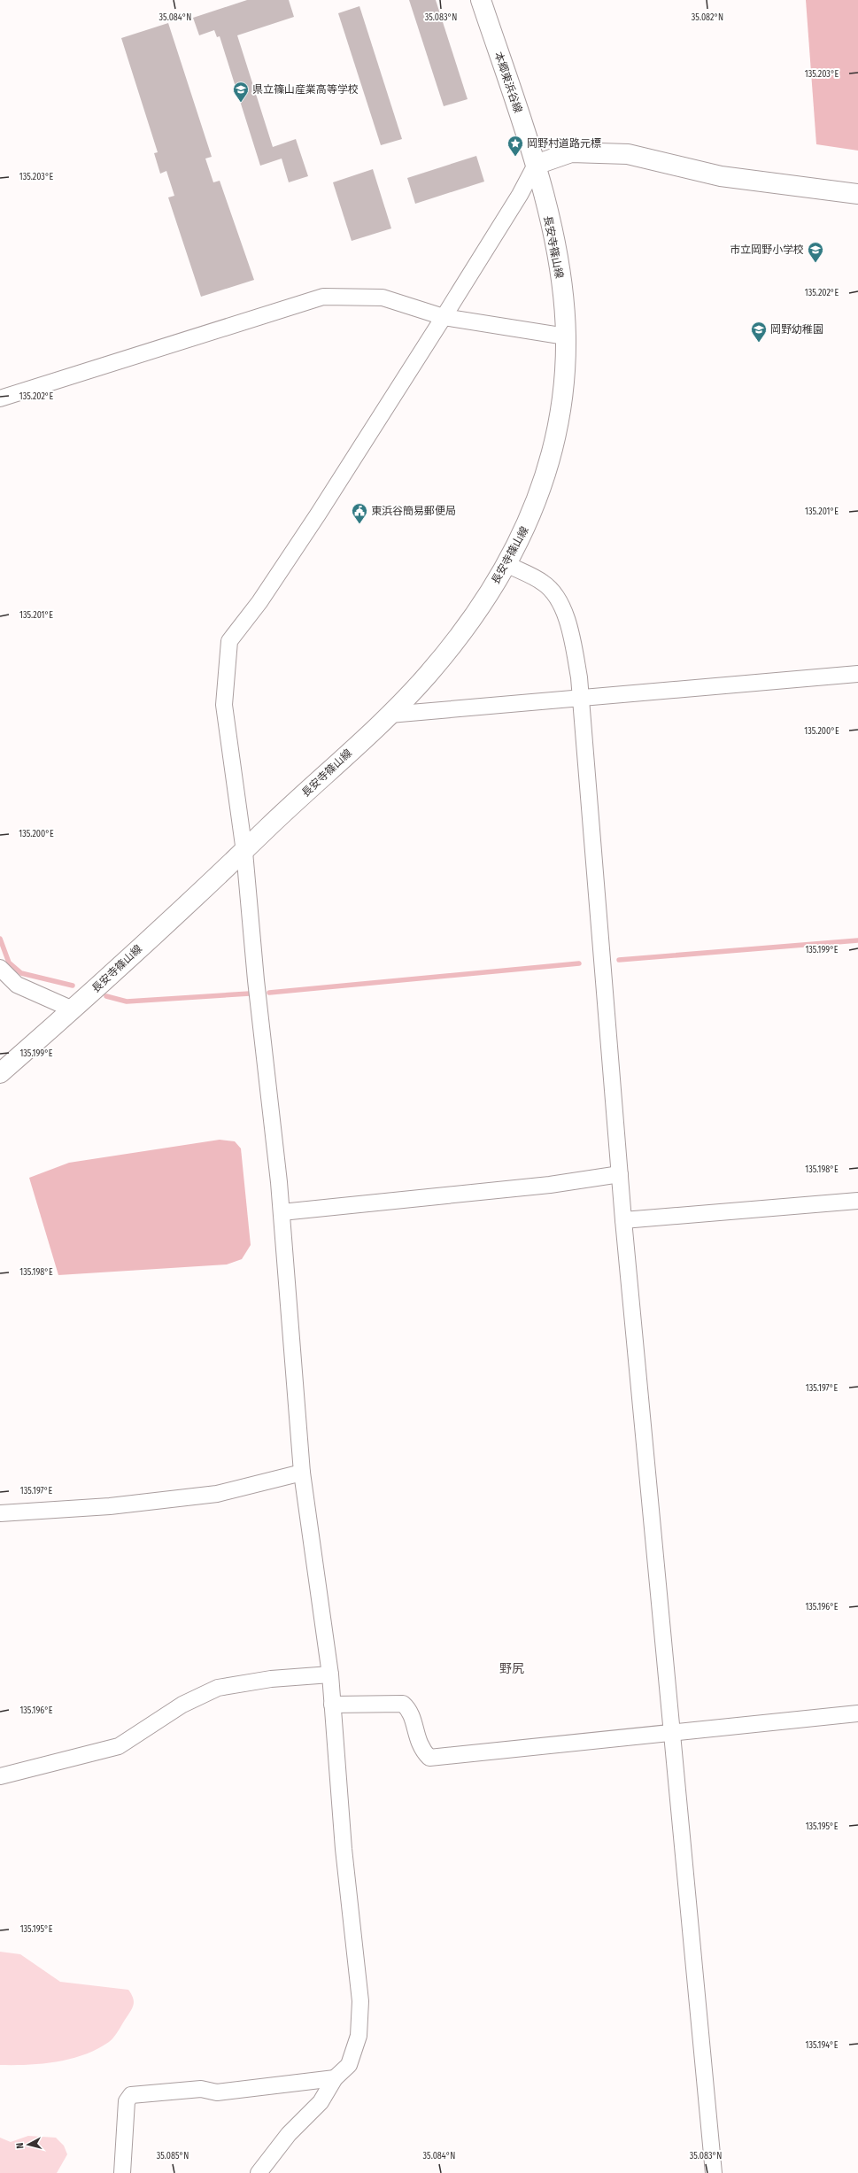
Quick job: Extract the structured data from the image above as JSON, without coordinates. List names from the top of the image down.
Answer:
{
  "streets": {
    "main road": ["本郷東浜谷線", "長安寺篠山線"]
  },
  "crossings": [
    ["本郷東浜谷線", "長安寺篠山線"]
  ],
  "districts": ["野尻"],
  "places": {
    "school or university": ["県立篠山産業高等学校", "市立岡野小学校", "岡野幼稚園"],
    "place": ["岡野村道路元標"],
    "public building": ["東浜谷簡易郵便局"]
  },
  "north": "left",
  "coordinates": [
    "35.084°N",
    "35.083°N",
    "35.082°N",
    "135.203°E",
    "135.202°E",
    "135.201°E",
    "135.200°E",
    "135.199°E",
    "135.198°E",
    "135.197°E",
    "135.196°E",
    "135.195°E",
    "135.194°E",
    "35.085°N"
  ]
}
